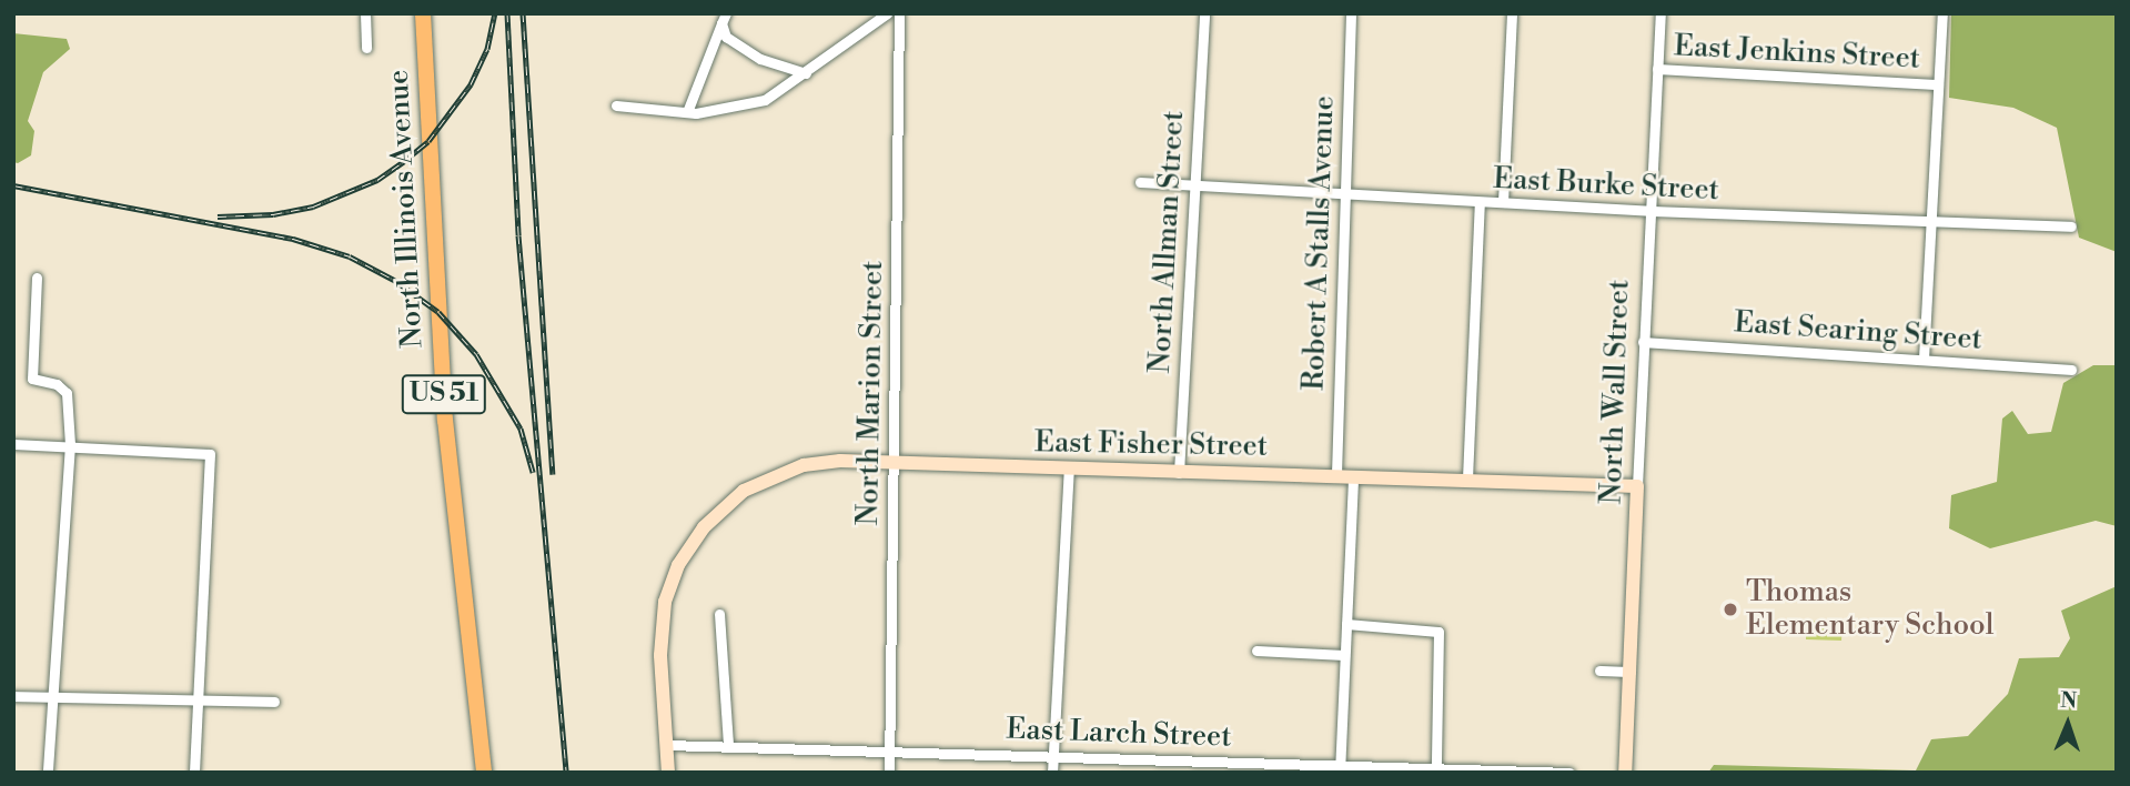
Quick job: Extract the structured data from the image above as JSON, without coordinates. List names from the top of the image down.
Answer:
{
  "streets": {
    "main road": ["North Illinois Avenue", "US 51"],
    "street": [
      "East Jenkins Street",
      "East Burke Street",
      "North Allman Street",
      "Robert A Stalls Avenue",
      "East Searing Street",
      "North Wall Street",
      "North Marion Street",
      "East Fisher Street",
      "East Larch Street"
    ]
  },
  "crossings": [
    ["East Jenkins Street", "North Wall Street"],
    ["East Burke Street", "North Allman Street"],
    ["East Burke Street", "Robert A Stalls Avenue"],
    ["East Burke Street", "North Wall Street"],
    ["North Allman Street", "East Fisher Street"],
    ["Robert A Stalls Avenue", "East Fisher Street"],
    ["East Searing Street", "North Wall Street"],
    ["North Wall Street", "East Fisher Street"],
    ["North Marion Street", "East Fisher Street"],
    ["North Marion Street", "East Larch Street"],
    ["East Fisher Street", "East Larch Street"]
  ],
  "places": ["Thomas Elementary School"],
  "north": "top"
}
